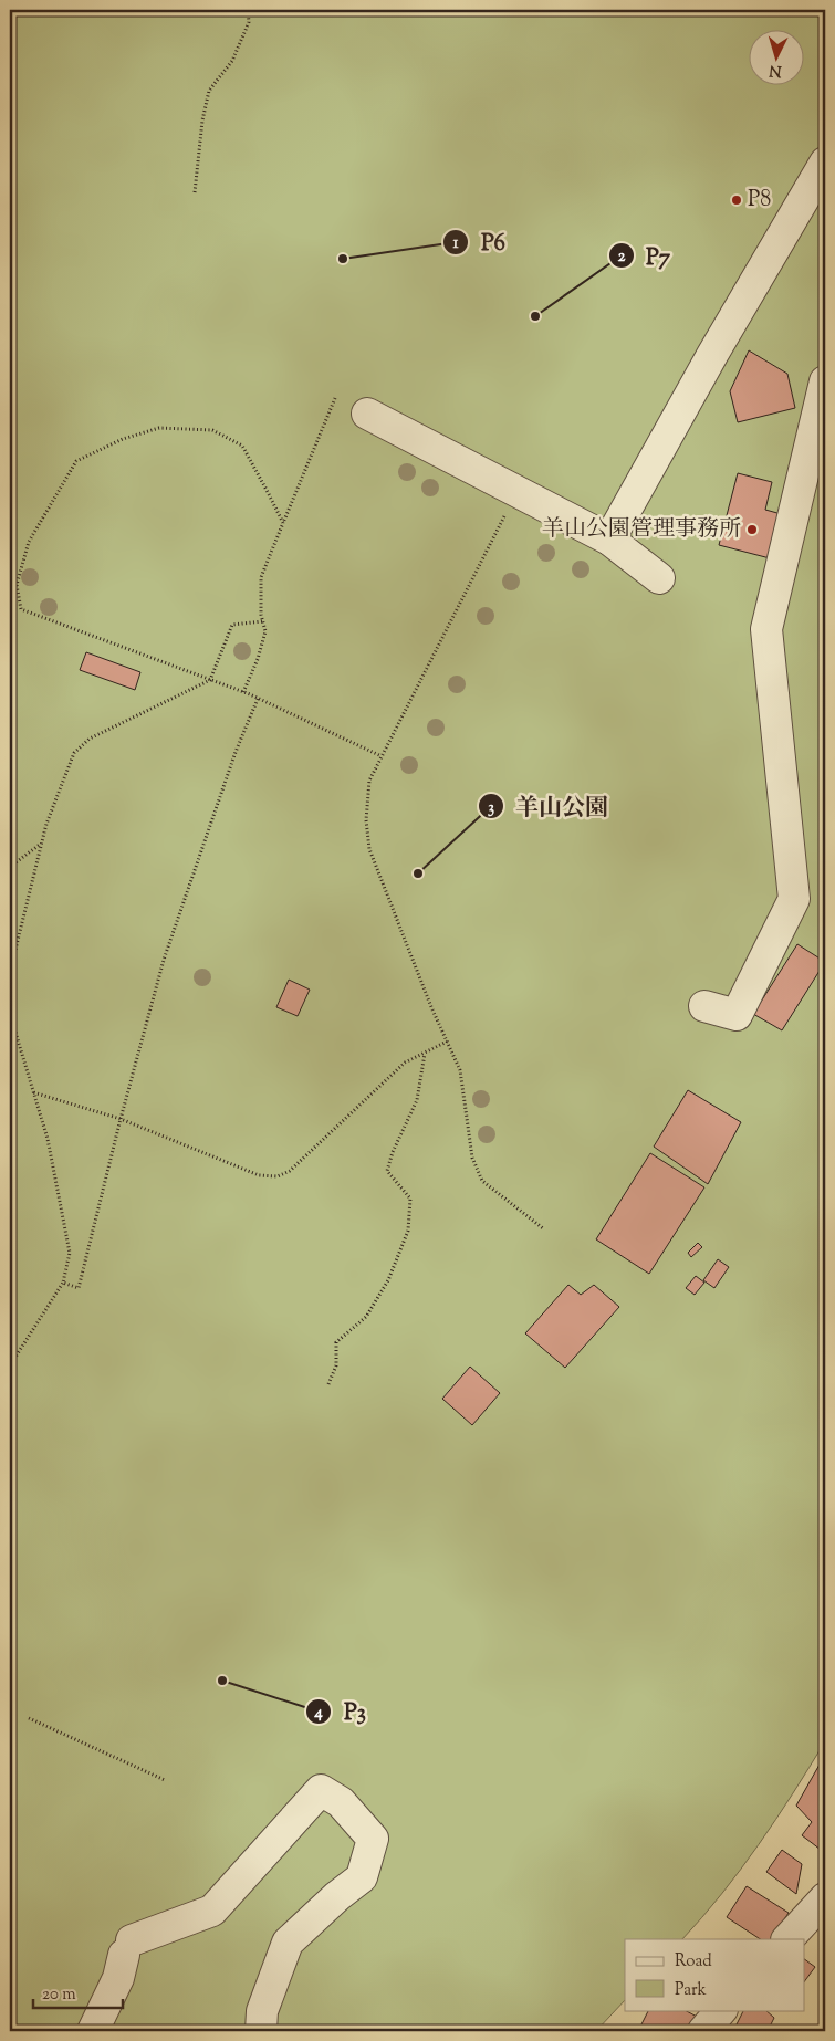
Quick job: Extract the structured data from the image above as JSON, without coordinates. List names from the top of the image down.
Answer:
{
  "places": [
    "P8",
    "P6",
    "P7",
    "羊山公園管理事務所",
    "羊山公園",
    "P3"
  ],
  "legend": ["Road", "Park"],
  "scale_bar": "20 m",
  "north": "bottom"
}
